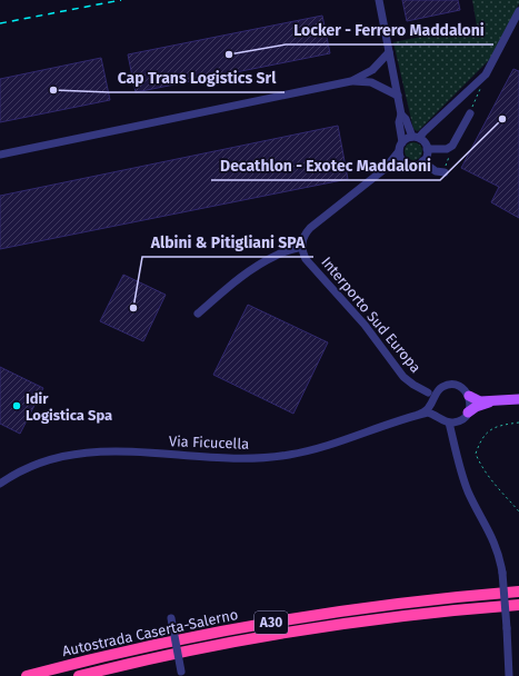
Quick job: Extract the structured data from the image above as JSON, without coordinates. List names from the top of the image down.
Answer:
{
  "streets": {
    "highway": ["A30", "Autostrada Caserta-Salerno"],
    "street": ["Interporto Sud Europa", "Via Ficucella"]
  },
  "places": [
    "Locker - Ferrero Maddaloni",
    "Cap Trans Logistics Srl",
    "Decathlon - Exotec Maddaloni",
    "Albini & Pitigliani SPA",
    "Idir Logistica Spa"
  ]
}
